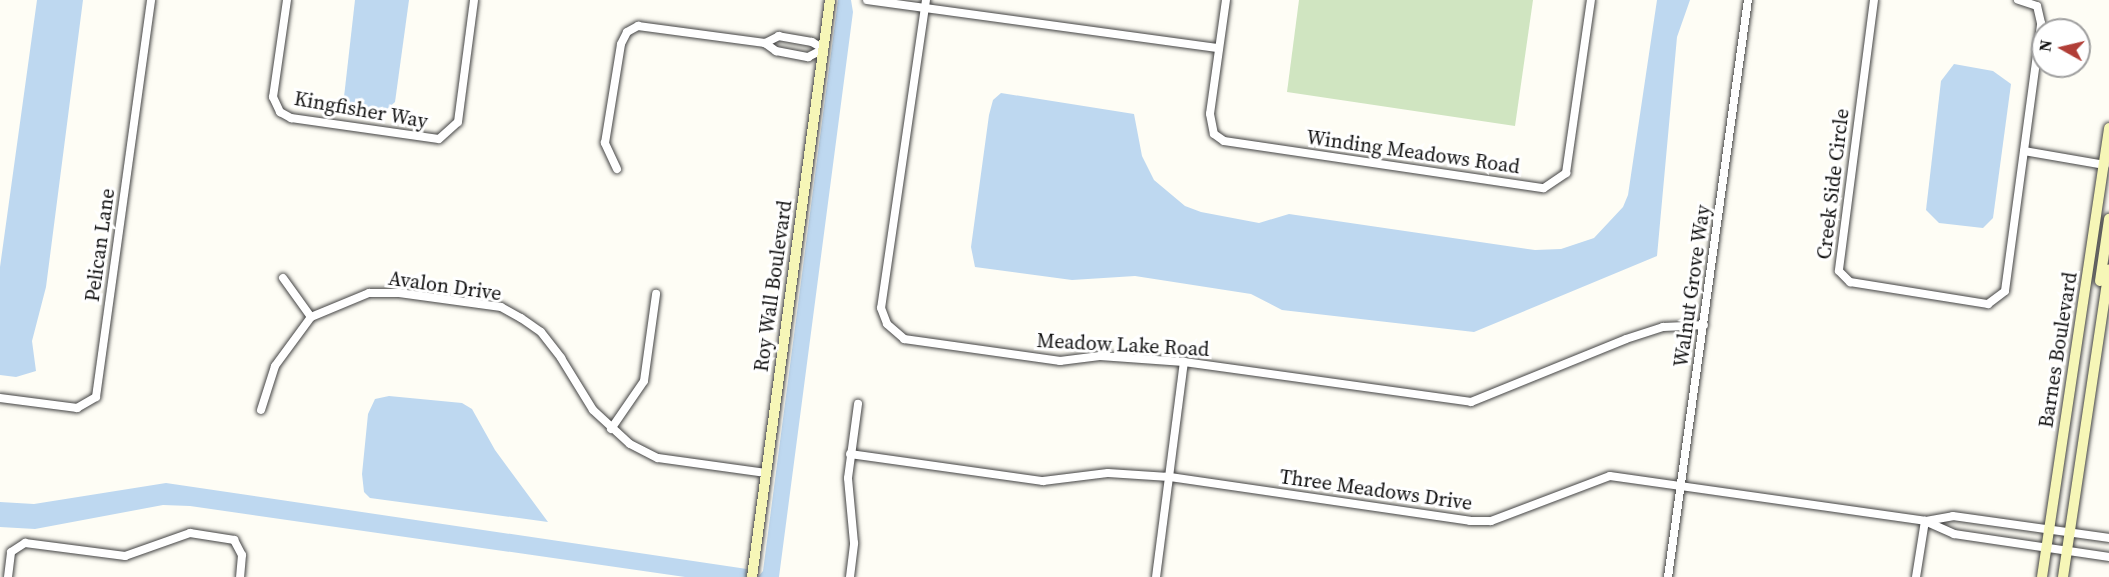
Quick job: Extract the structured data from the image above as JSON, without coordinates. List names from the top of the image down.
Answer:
{
  "streets": {
    "main road": ["Roy Wall Boulevard", "Barnes Boulevard"],
    "street": [
      "Kingfisher Way",
      "Winding Meadows Road",
      "Creek Side Circle",
      "Pelican Lane",
      "Avalon Drive",
      "Walnut Grove Way",
      "Meadow Lake Road",
      "Three Meadows Drive"
    ]
  },
  "crossings": [
    ["Avalon Drive", "Roy Wall Boulevard"],
    ["Walnut Grove Way", "Meadow Lake Road"],
    ["Walnut Grove Way", "Three Meadows Drive"],
    ["Barnes Boulevard", "Three Meadows Drive"]
  ],
  "north": "left"
}
